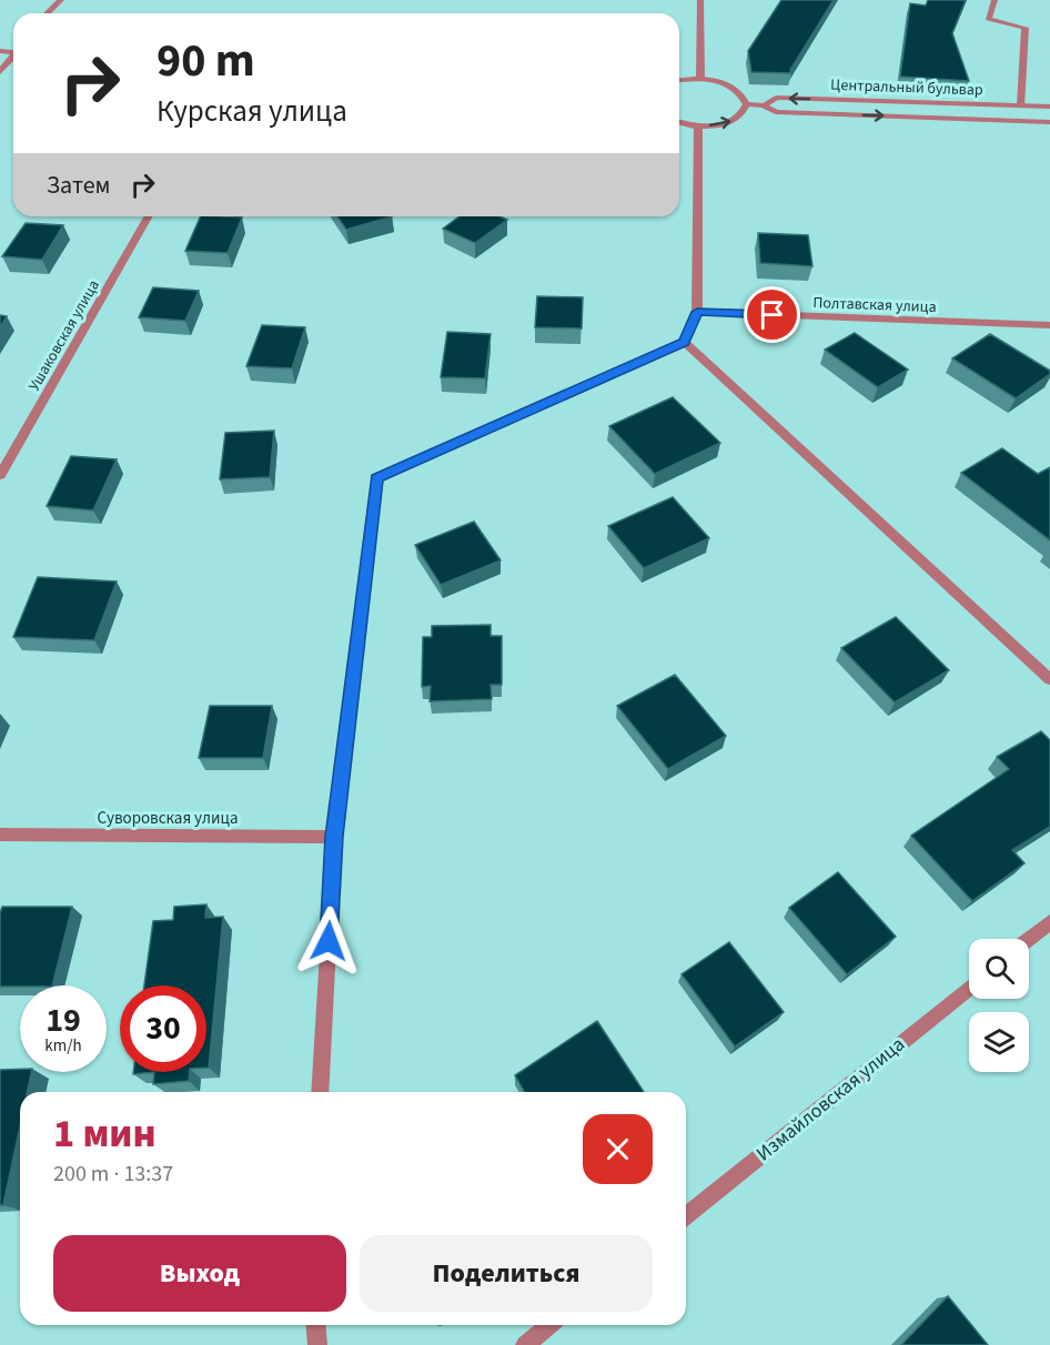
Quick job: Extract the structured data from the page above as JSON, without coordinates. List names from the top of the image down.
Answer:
{
  "streets": {
    "street": [
      "Центральный бульвар",
      "Полтавская улица",
      "Ушаковская улица",
      "Суворовская улица",
      "Измайловская улица"
    ]
  },
  "page": {
    "turn": ["90 m", "Курская улица"],
    "then": "Затем",
    "speed": "19 km/h",
    "limit": "30",
    "heading": ["1 мин", "200 m · 13:37"],
    "buttons": ["Выход", "Поделиться"]
  }
}
